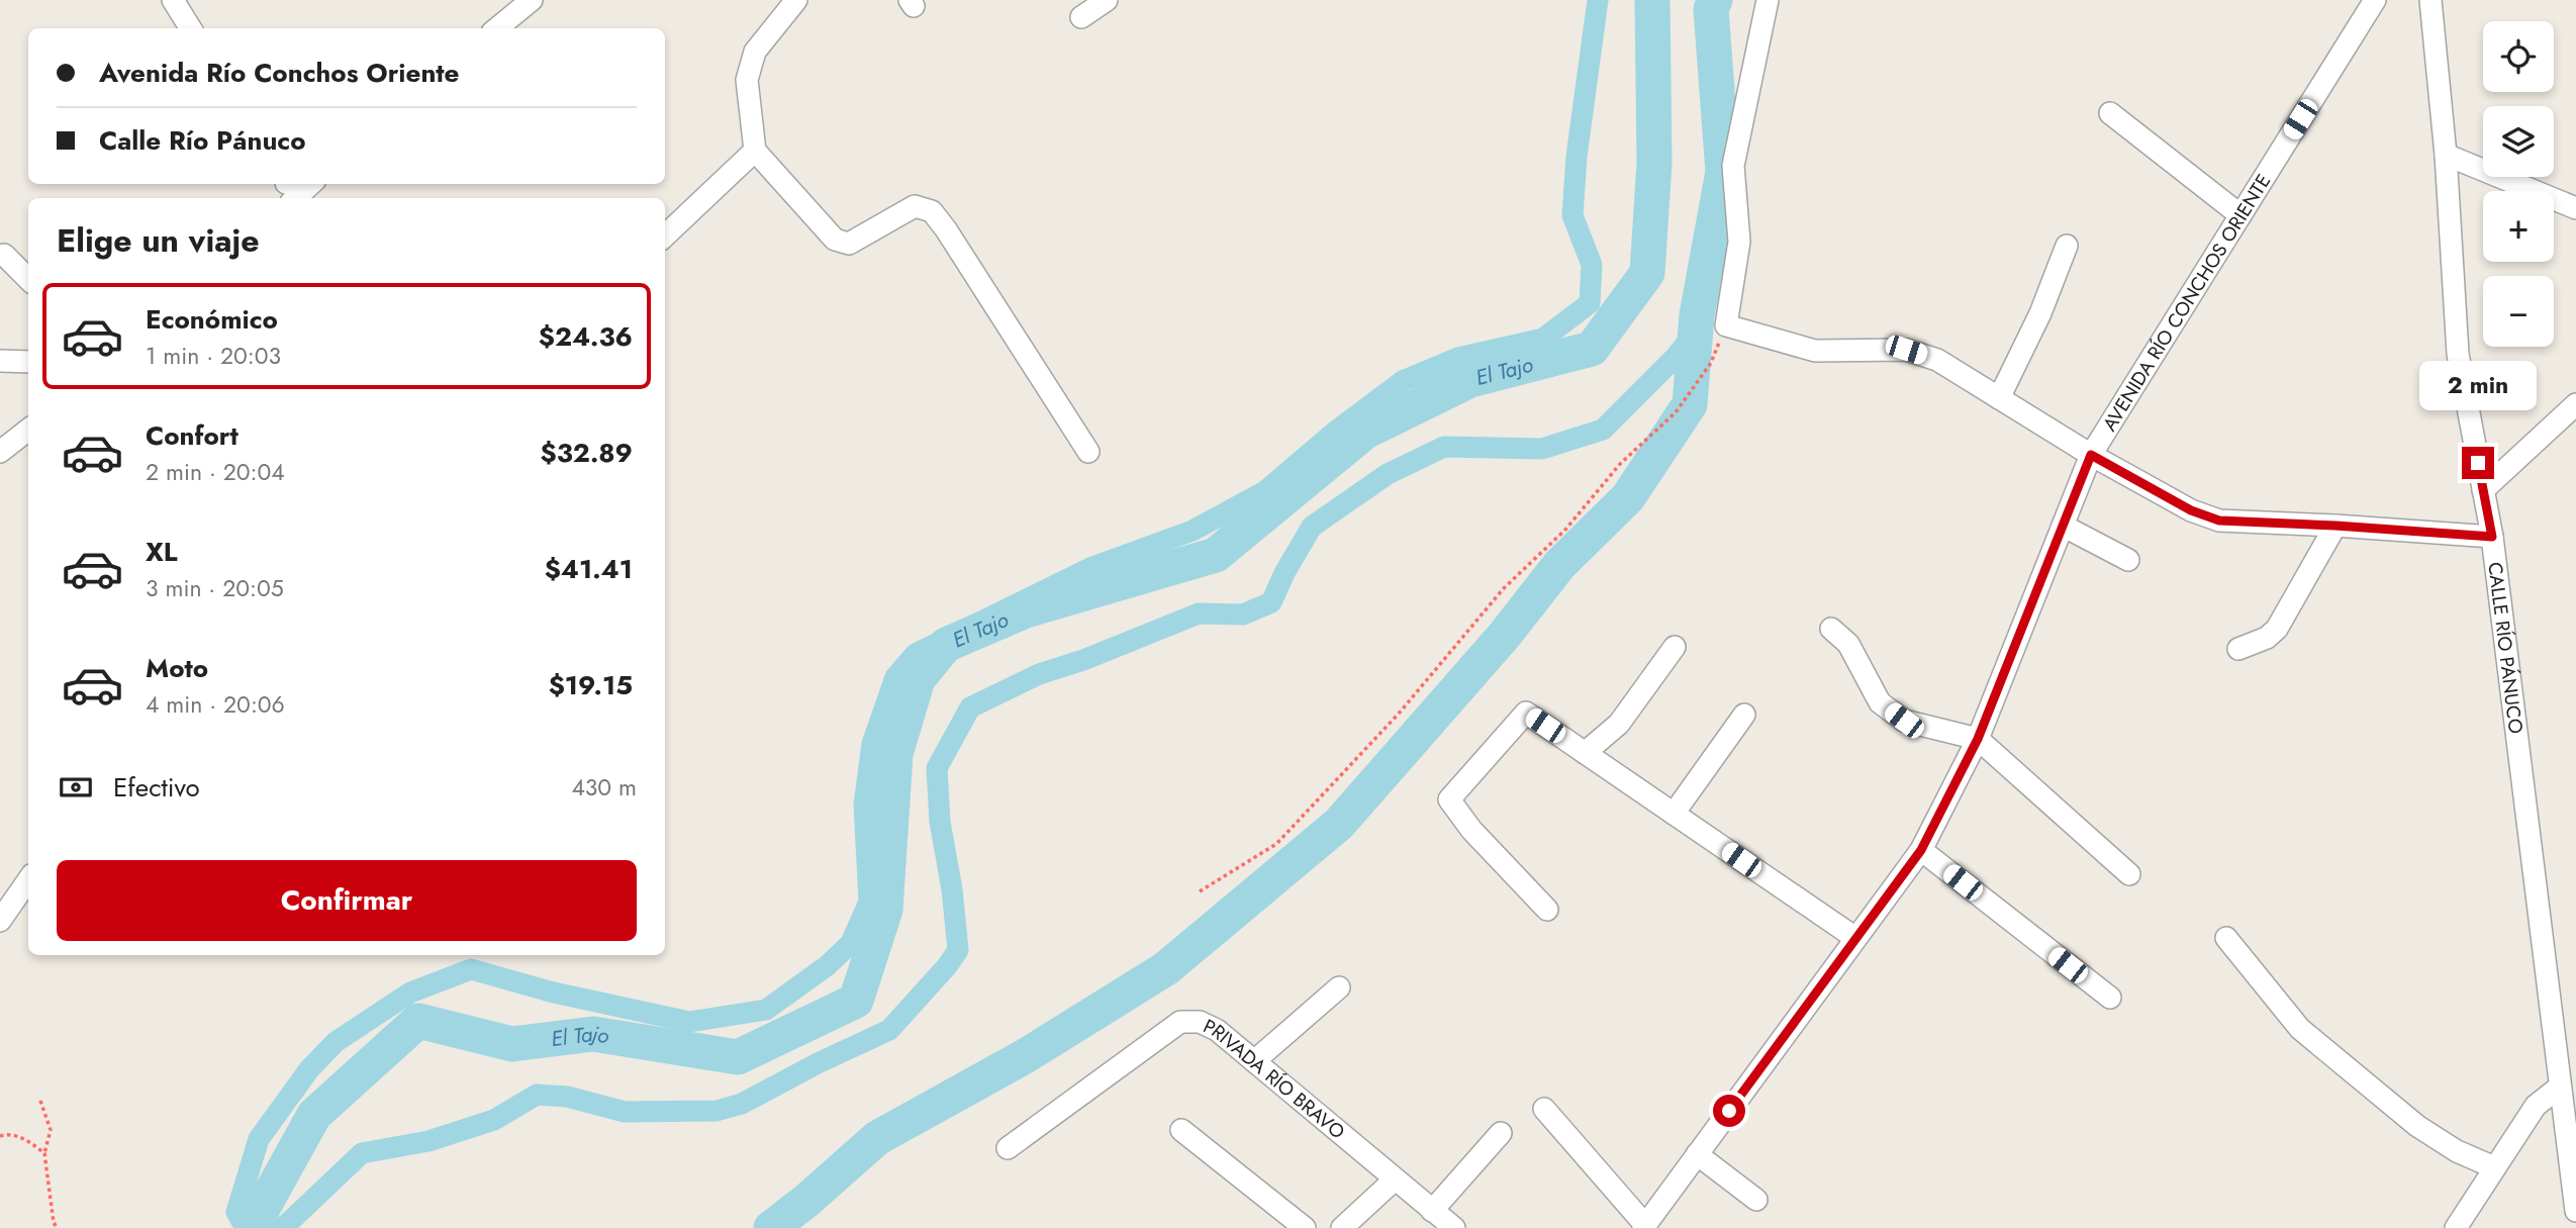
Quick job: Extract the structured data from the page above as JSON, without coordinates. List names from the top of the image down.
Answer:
{
  "streets": {
    "street": ["AVENIDA RÍO CONCHOS ORIENTE", "CALLE RÍO PÁNUCO", "PRIVADA RÍO BRAVO"]
  },
  "water": ["El Tajo"],
  "page": {
    "map_buttons": ["+", "−"],
    "banner": ["Avenida Río Conchos Oriente", "Calle Río Pánuco"],
    "heading": "Elige un viaje",
    "list": [
      {
        "name": "Económico",
        "note": "1 min · 20:03",
        "value": "$24.36"
      },
      {
        "name": "Confort",
        "note": "2 min · 20:04",
        "value": "$32.89"
      },
      {
        "name": "XL",
        "note": "3 min · 20:05",
        "value": "$41.41"
      },
      {
        "name": "Moto",
        "note": "4 min · 20:06",
        "value": "$19.15"
      }
    ],
    "bubble": "2 min",
    "pay": ["Efectivo", "430 m"],
    "buttons": "Confirmar"
  }
}
